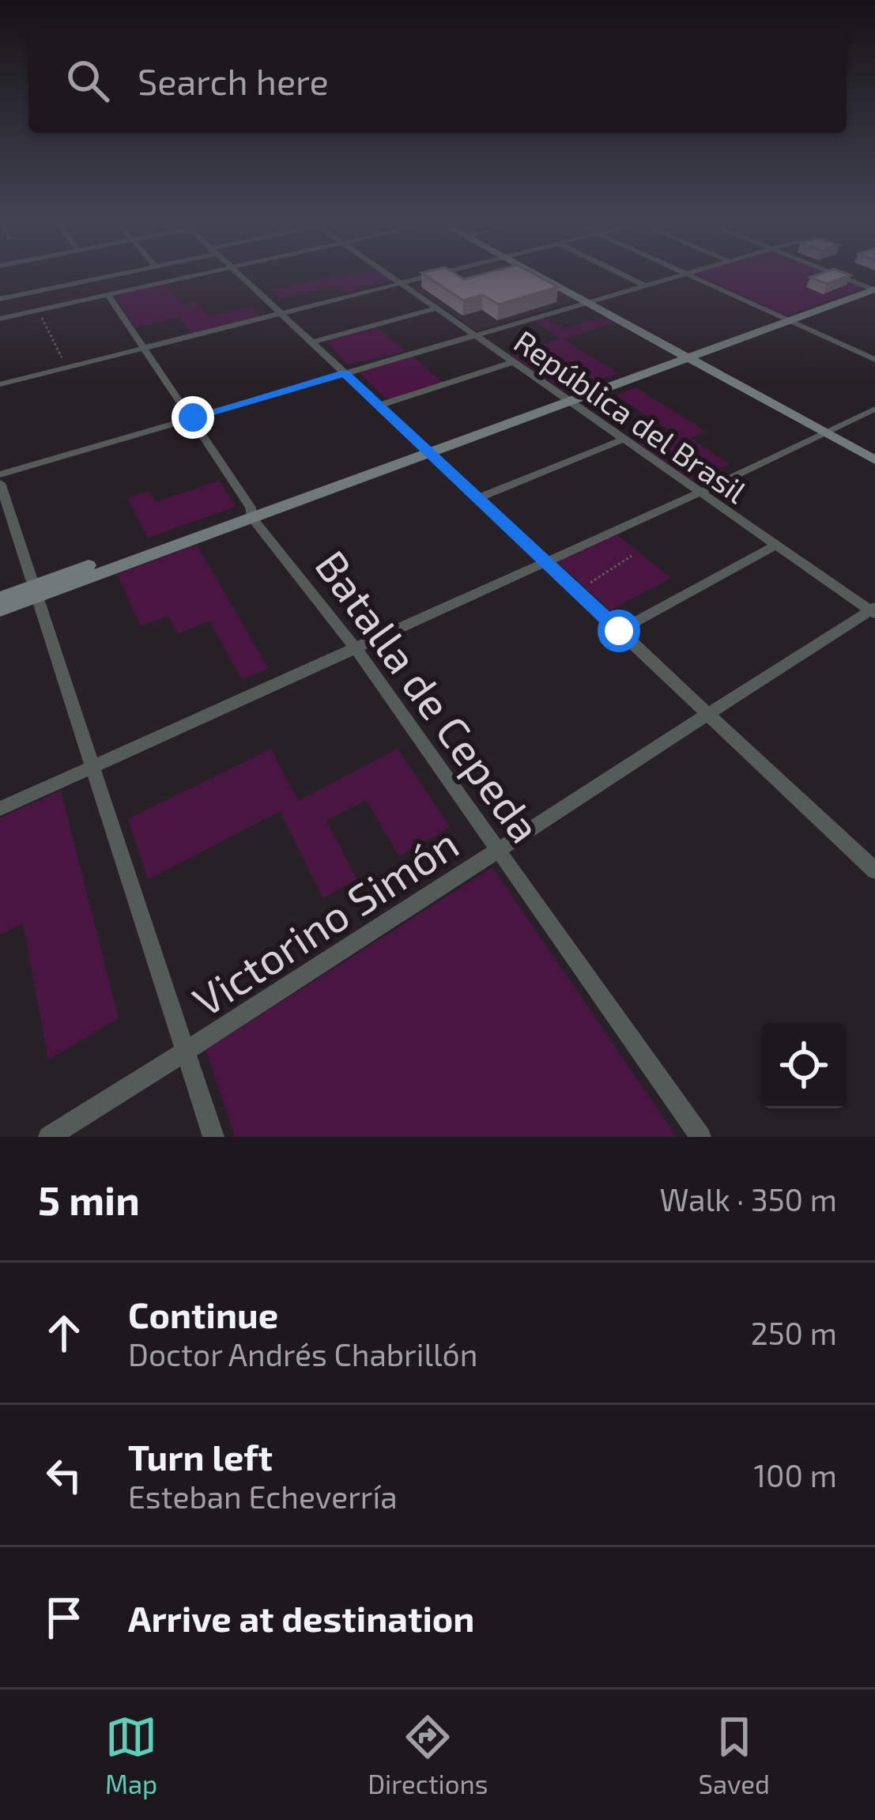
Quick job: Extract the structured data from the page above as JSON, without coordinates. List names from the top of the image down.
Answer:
{
  "streets": {
    "street": ["República del Brasil", "Batalla de Cepeda", "Victorino Simón"]
  },
  "crossings": [
    ["República del Brasil", "Victorino Simón"],
    ["Batalla de Cepeda", "Victorino Simón"]
  ],
  "page": {
    "search": "Search here",
    "heading": ["5 min", "Walk · 350 m"],
    "list": [
      ["Continue", "Doctor Andrés Chabrillón", "250 m"],
      ["Turn left", "Esteban Echeverría", "100 m"],
      "Arrive at destination"
    ],
    "nav": ["Map", "Directions", "Saved"]
  }
}
